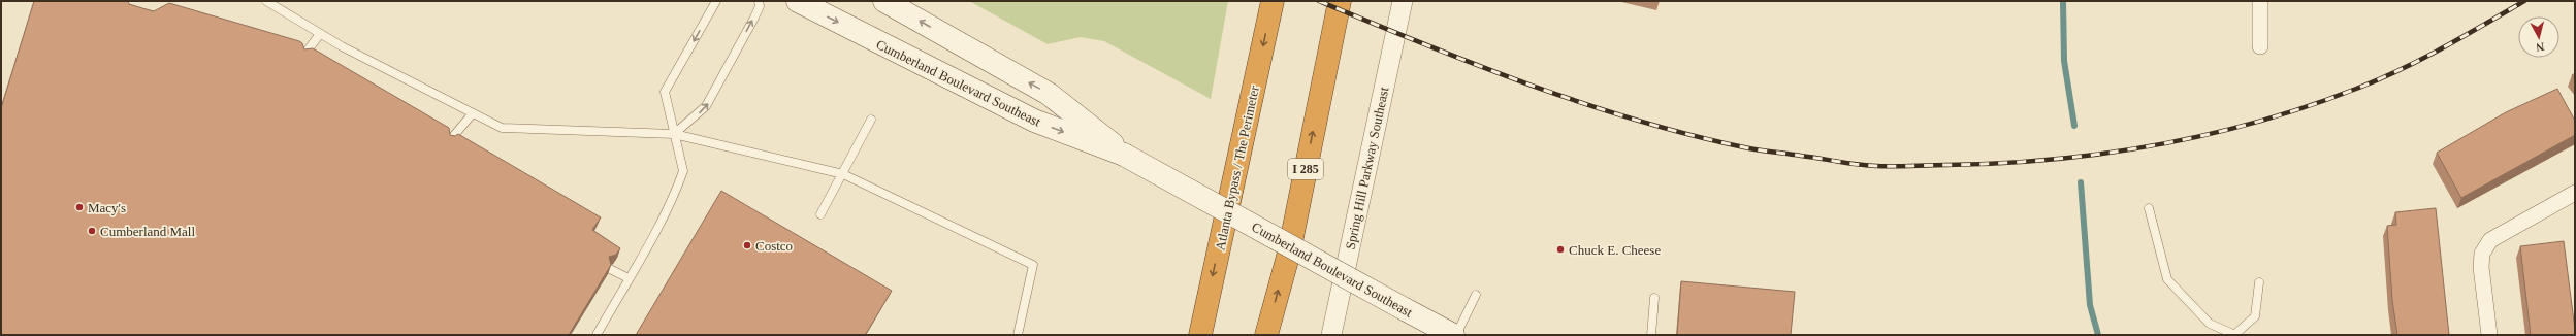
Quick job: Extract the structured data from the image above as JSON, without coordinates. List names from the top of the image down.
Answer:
{
  "streets": {
    "highway": ["Atlanta Bypass / The Perimeter", "I 285"],
    "main road": ["Cumberland Boulevard Southeast"],
    "street": ["Spring Hill Parkway Southeast"]
  },
  "places": [
    "Macy's",
    "Cumberland Mall",
    "Costco",
    "Chuck E. Cheese"
  ],
  "north": "bottom"
}
